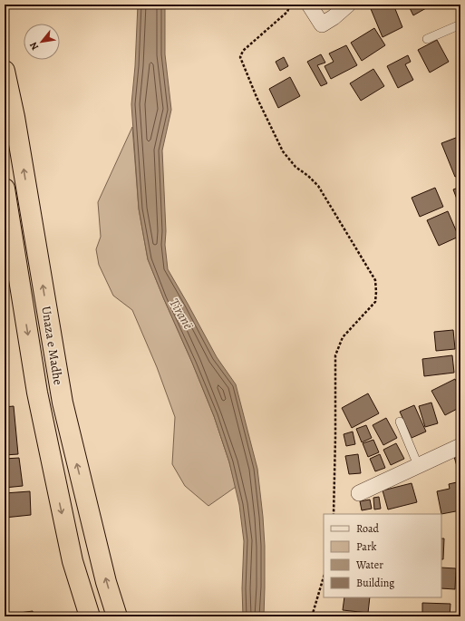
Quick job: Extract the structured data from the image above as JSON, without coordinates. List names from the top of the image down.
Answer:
{
  "streets": {
    "highway": ["Unaza e Madhe"]
  },
  "water": ["Tiranë"],
  "legend": [
    "Road",
    "Park",
    "Water",
    "Building"
  ],
  "north": "bottom left"
}
